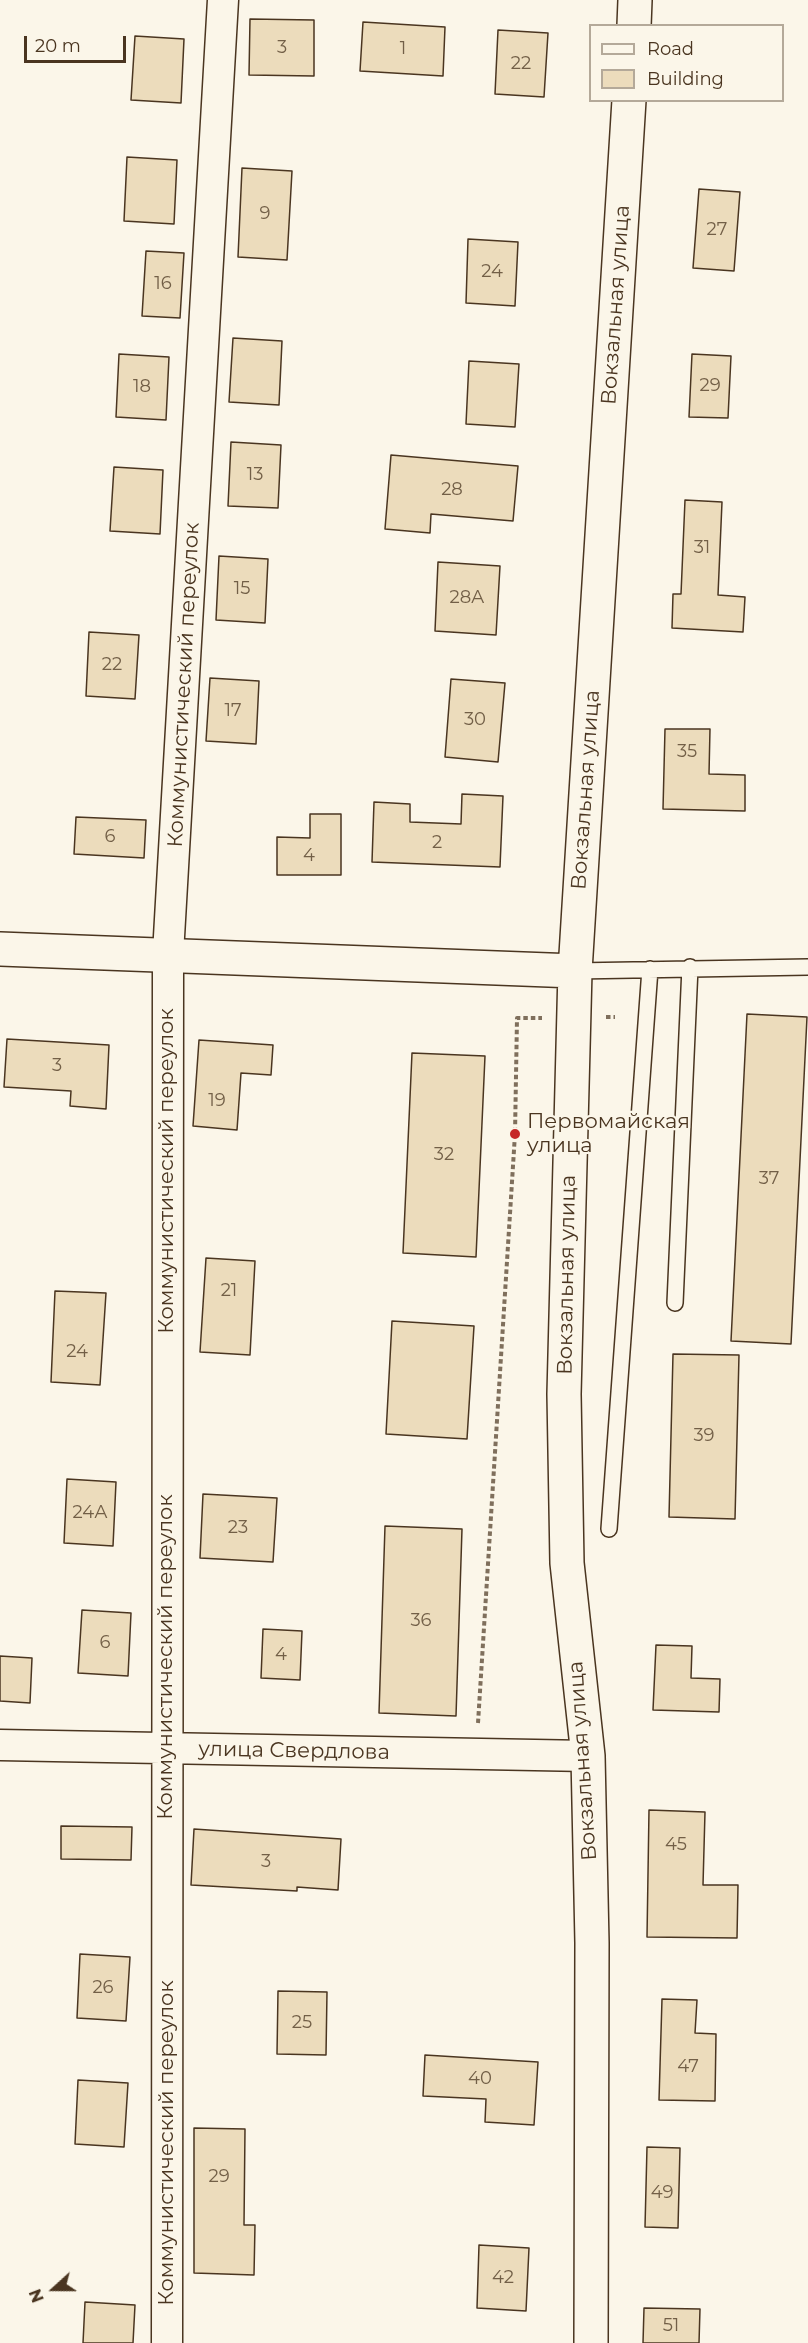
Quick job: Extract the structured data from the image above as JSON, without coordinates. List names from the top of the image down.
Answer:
{
  "streets": {
    "main road": ["Вокзальная улица"],
    "street": ["Коммунистический переулок", "улица Свердлова"]
  },
  "crossings": [
    ["Вокзальная улица", "улица Свердлова"],
    ["Коммунистический переулок", "улица Свердлова"]
  ],
  "places": ["Первомайская улица"],
  "house_numbers": [
    "3",
    "1",
    "22",
    "9",
    "27",
    "24",
    "16",
    "29",
    "18",
    "13",
    "28",
    "31",
    "15",
    "28А",
    "22",
    "17",
    "30",
    "35",
    "6",
    "2",
    "4",
    "3",
    "19",
    "32",
    "37",
    "21",
    "24",
    "39",
    "24А",
    "23",
    "36",
    "6",
    "4",
    "45",
    "3",
    "26",
    "25",
    "47",
    "40",
    "29",
    "49",
    "42",
    "51"
  ],
  "legend": ["Road", "Building"],
  "scale_bar": "20 m",
  "north": "left"
}
